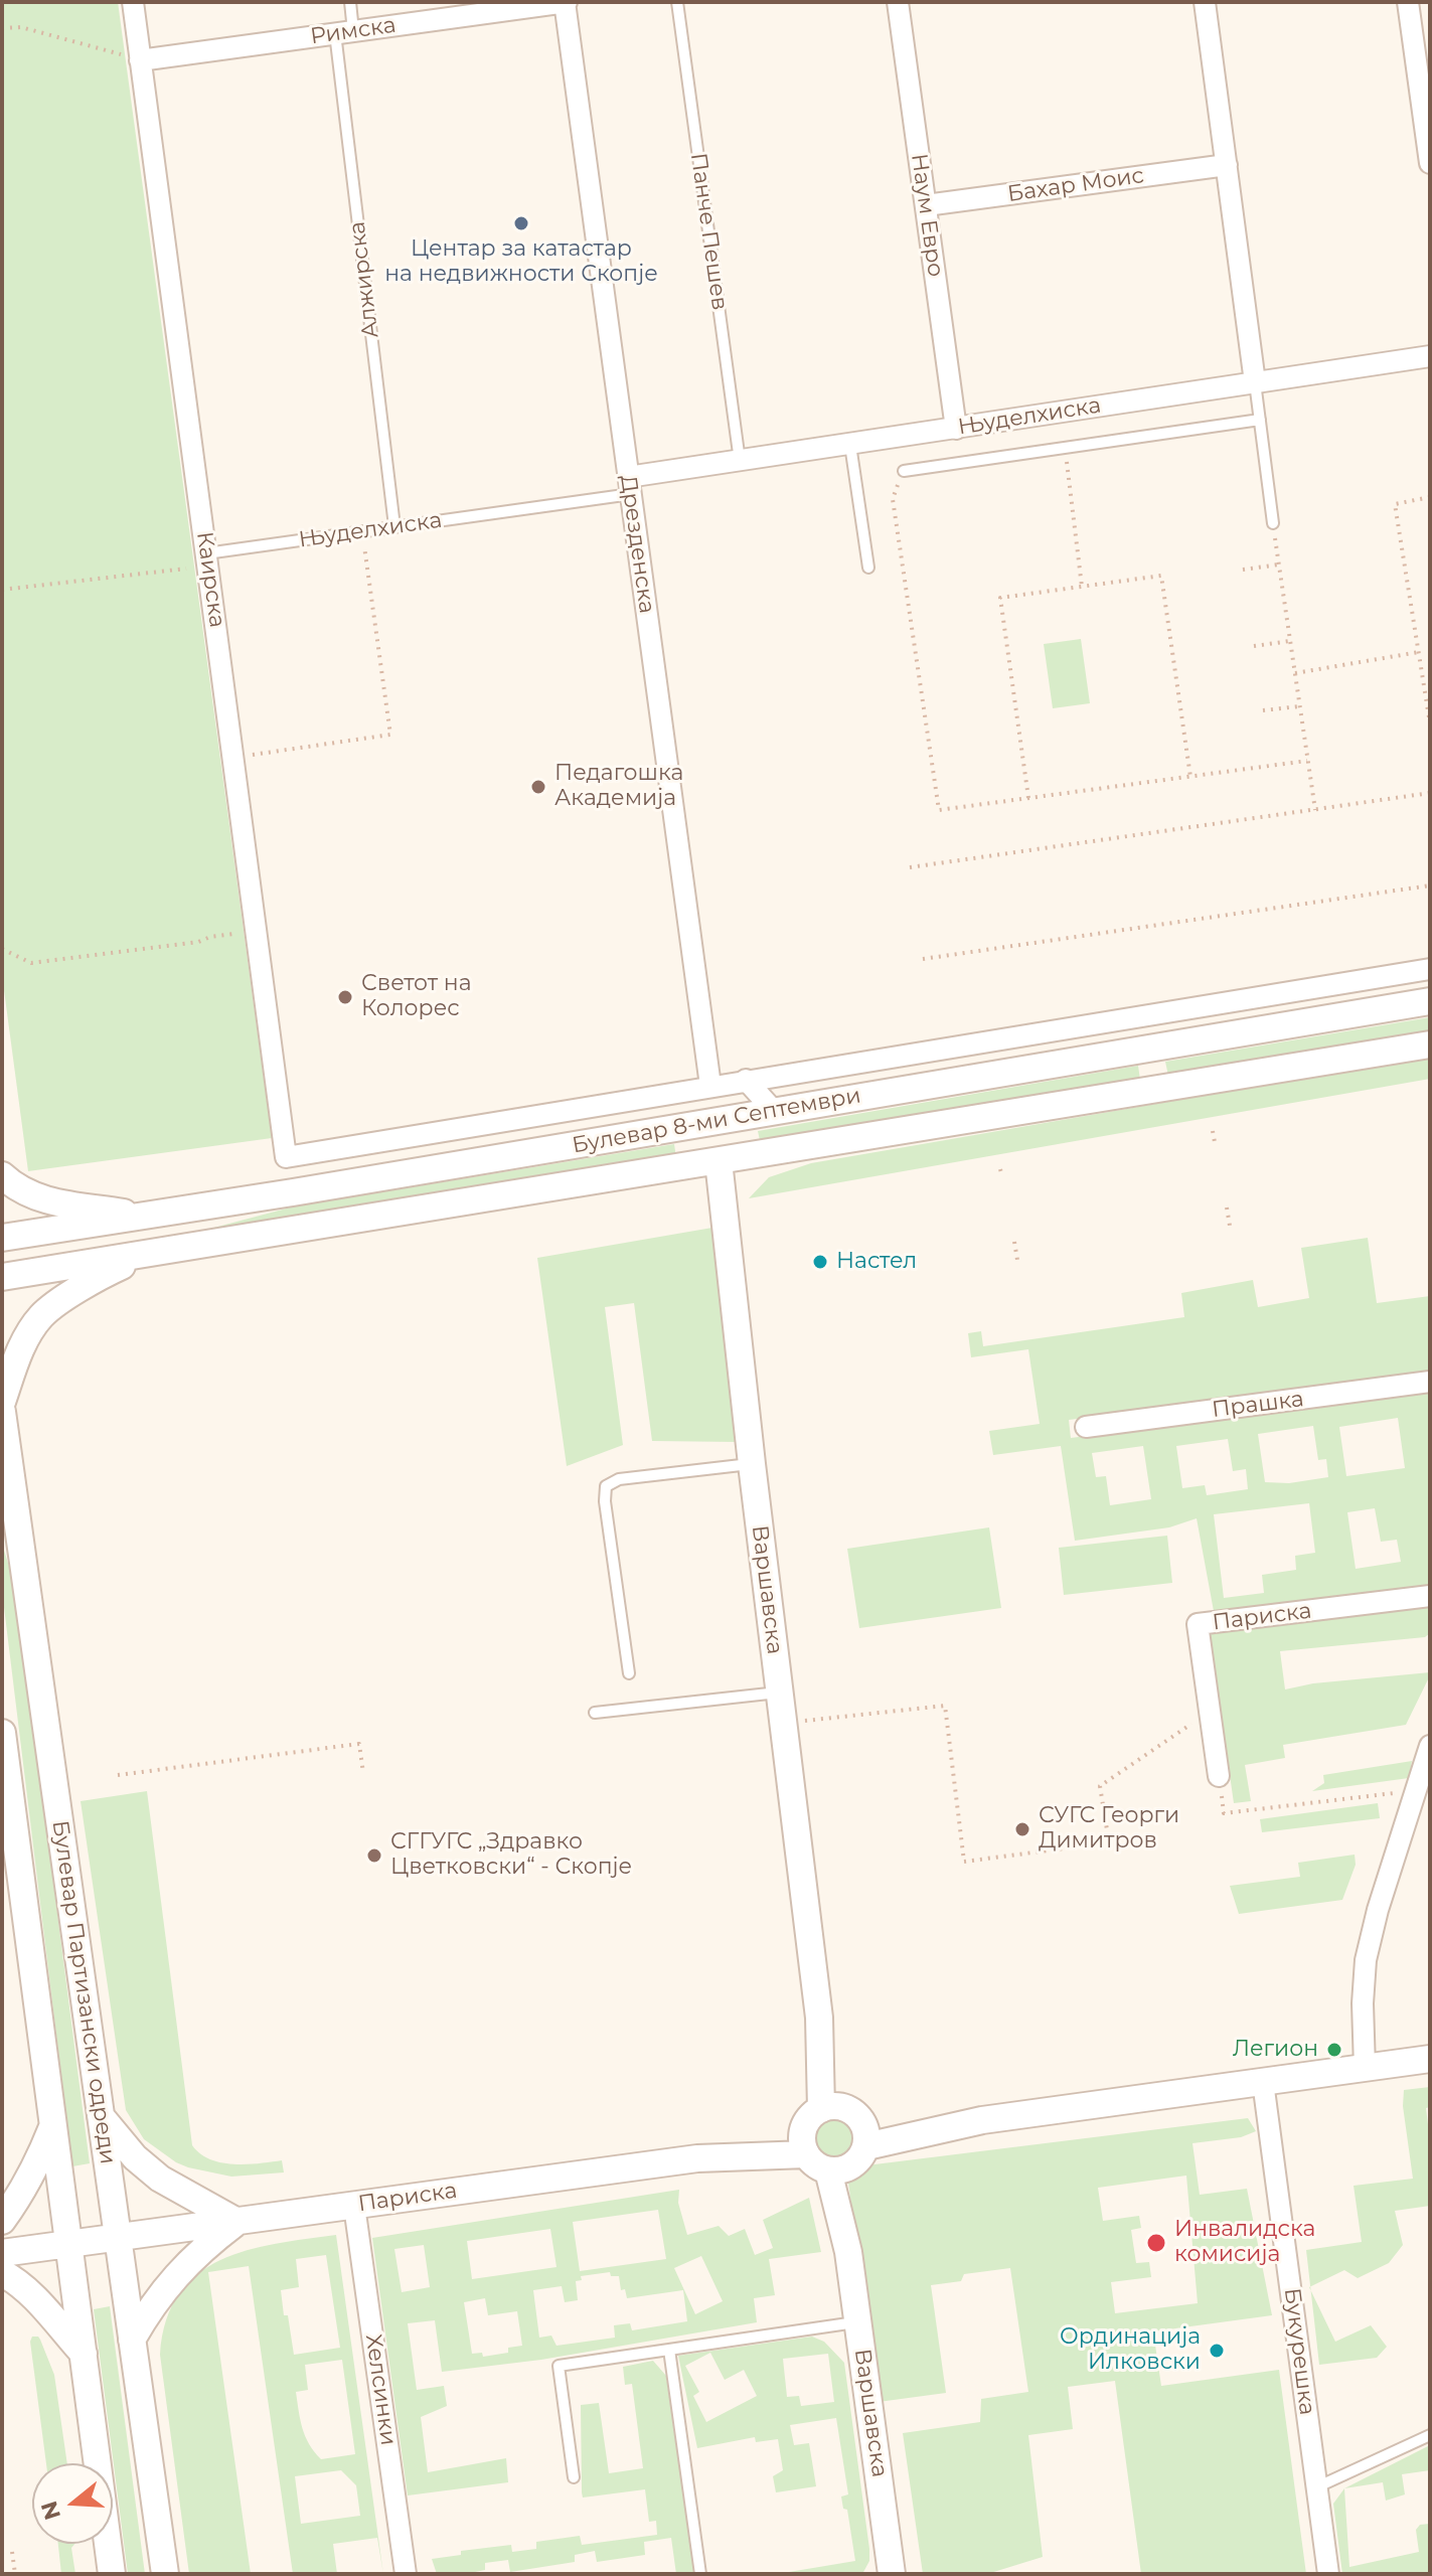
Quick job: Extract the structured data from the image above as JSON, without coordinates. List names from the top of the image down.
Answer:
{
  "streets": {
    "street": [
      "Римска",
      "Бахар Моис",
      "Наум Евро",
      "Њуделхиска",
      "Дрезденска",
      "Каирска",
      "Булевар 8-ми Септември",
      "Прашка",
      "Варшавска",
      "Париска",
      "Булевар Партизански одреди",
      "Букурешка",
      "Хелсинки"
    ],
    "lane": ["Панче Пешев", "Алжирска"]
  },
  "crossings": [
    ["Римска", "Алжирска"],
    ["Римска", "Дрезденска"],
    ["Римска", "Каирска"],
    ["Бахар Моис", "Наум Евро"],
    ["Наум Евро", "Њуделхиска"],
    ["Панче Пешев", "Њуделхиска"],
    ["Алжирска", "Њуделхиска"],
    ["Њуделхиска", "Дрезденска"],
    ["Њуделхиска", "Каирска"],
    ["Булевар 8-ми Септември", "Варшавска"],
    ["Париска", "Булевар Партизански одреди"],
    ["Париска", "Хелсинки"]
  ],
  "places": [
    "Центар за катастар на недвижности Скопје",
    "Педагошка Академија",
    "Светот на Колорес",
    "Настел",
    "СУГС Георги Димитров",
    "СГГУГС „Здравко Цветковски“ - Скопје",
    "Легион",
    "Инвалидска комисија",
    "Ординација Илковски"
  ],
  "north": "left"
}
